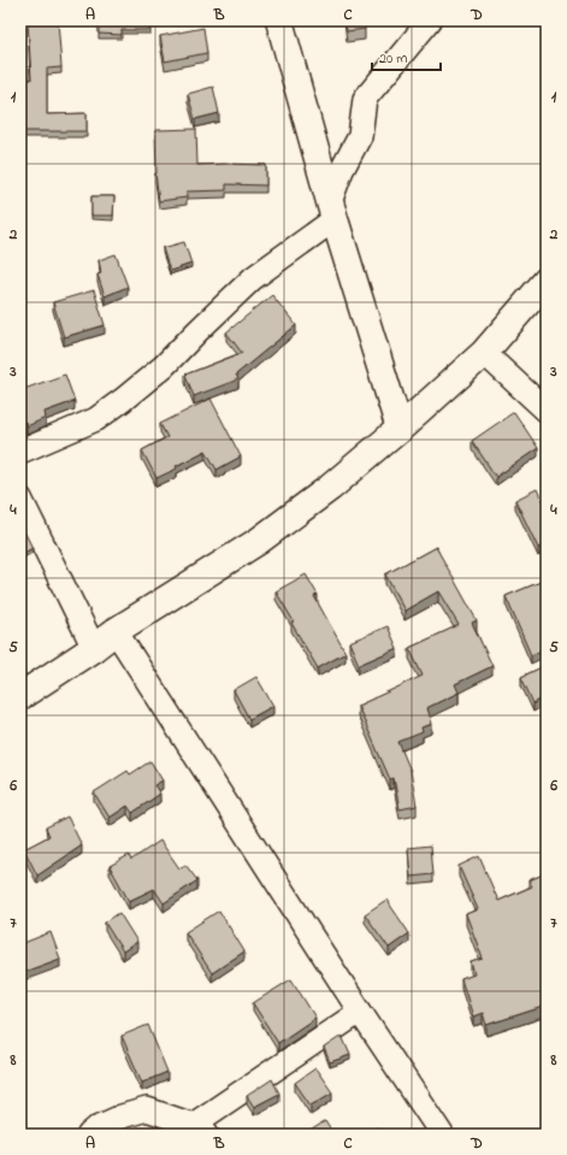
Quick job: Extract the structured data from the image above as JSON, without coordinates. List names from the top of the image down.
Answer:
{
  "scale_bar": "20 m",
  "grid": {
    "columns": [
      "A",
      "B",
      "C",
      "D"
    ],
    "rows": [
      "1",
      "2",
      "3",
      "4",
      "5",
      "6",
      "7",
      "8"
    ]
  }
}
